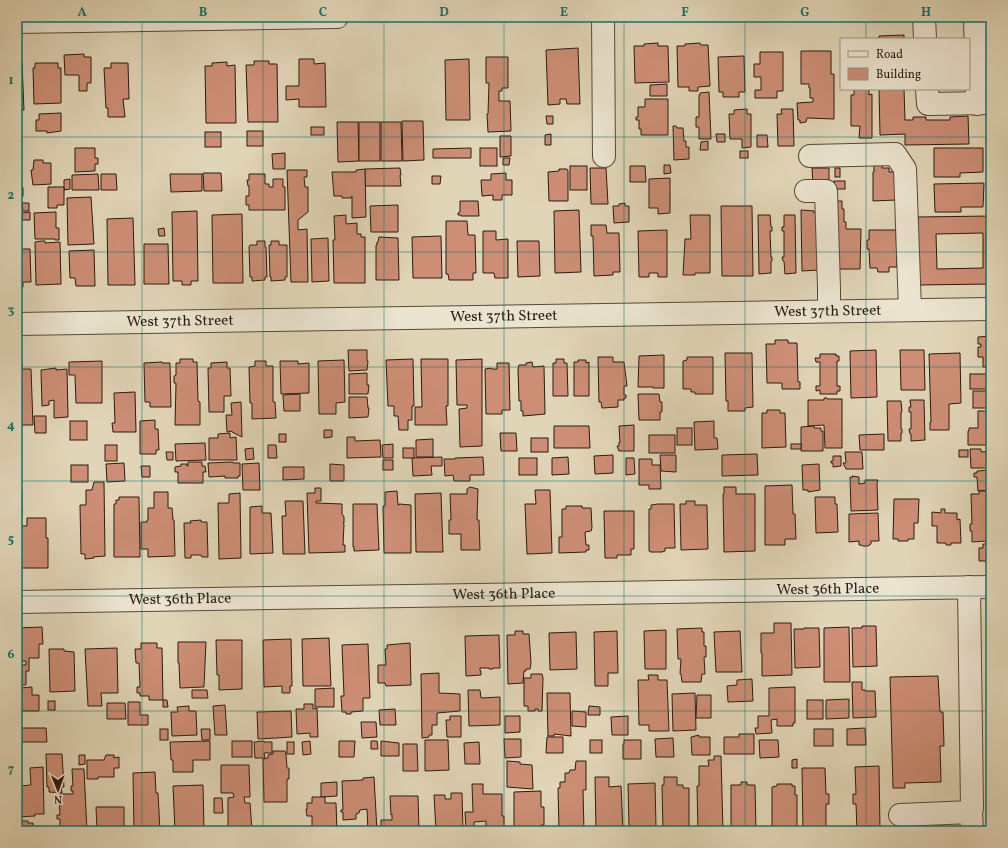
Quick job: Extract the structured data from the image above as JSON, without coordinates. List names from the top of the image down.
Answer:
{
  "streets": {
    "street": ["West 37th Street", "West 36th Place"]
  },
  "legend": ["Road", "Building"],
  "north": "bottom",
  "grid": {
    "columns": [
      "A",
      "B",
      "C",
      "D",
      "E",
      "F",
      "G",
      "H"
    ],
    "rows": [
      "1",
      "2",
      "3",
      "4",
      "5",
      "6",
      "7"
    ]
  }
}
